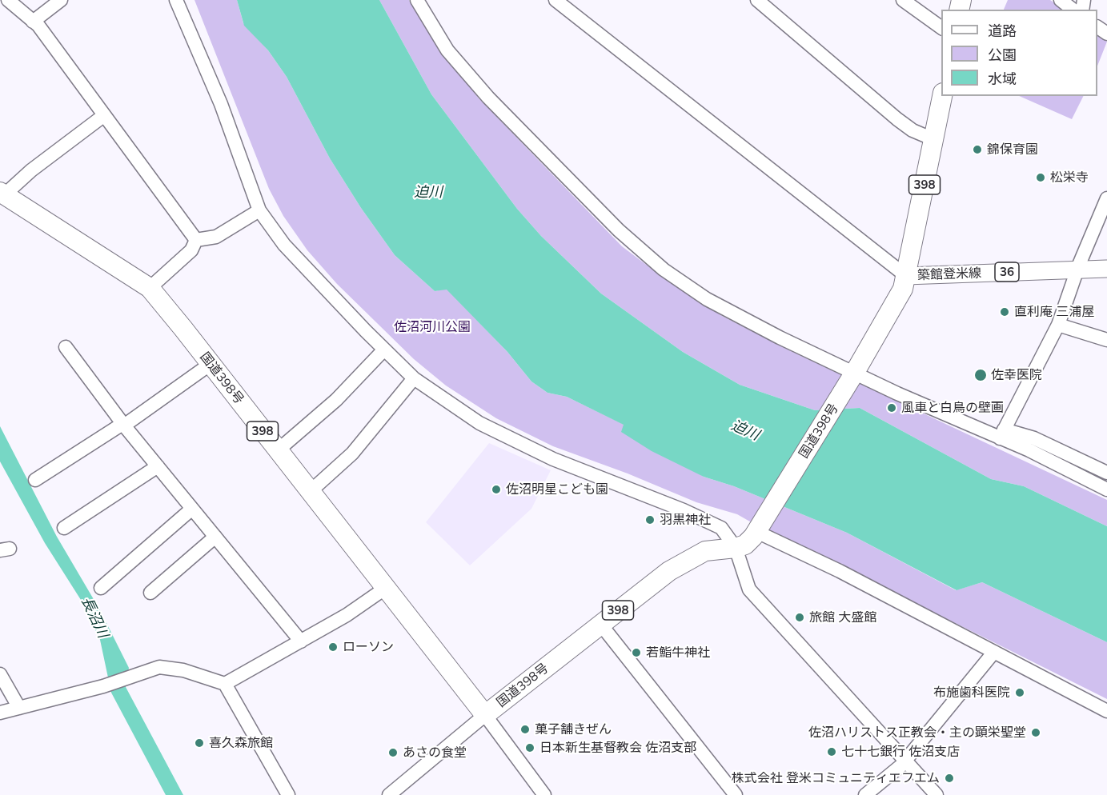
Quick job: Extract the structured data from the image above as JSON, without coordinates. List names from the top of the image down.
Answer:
{
  "streets": {
    "highway": ["398", "国道398号"],
    "main road": ["36", "築館登米線"]
  },
  "crossings": [
    ["築館登米線", "国道398号"]
  ],
  "water": ["迫川", "長沼川"],
  "parks": ["佐沼河川公園"],
  "places": [
    "錦保育園",
    "松栄寺",
    "直利庵 三浦屋",
    "佐幸医院",
    "風車と白鳥の壁画",
    "佐沼明星こども園",
    "羽黒神社",
    "旅館 大盛館",
    "ローソン",
    "若鮨牛神社",
    "布施歯科医院",
    "菓子舗きぜん",
    "佐沼ハリストス正教会・主の顕栄聖堂",
    "喜久森旅館",
    "日本新生基督教会 佐沼支部",
    "七十七銀行 佐沼支店",
    "あさの食堂",
    "株式会社 登米コミュニティエフエム"
  ],
  "legend": ["道路", "公園", "水域"]
}
